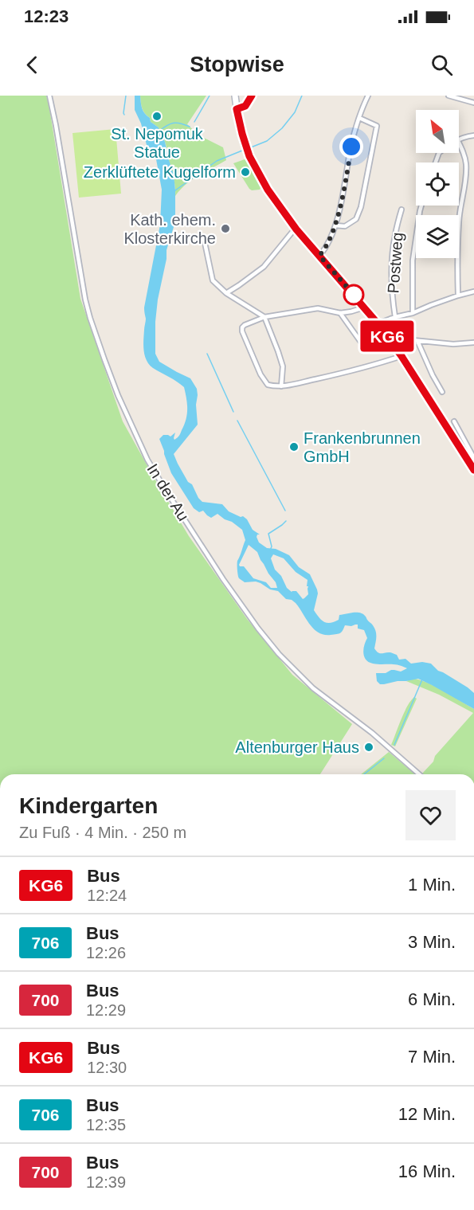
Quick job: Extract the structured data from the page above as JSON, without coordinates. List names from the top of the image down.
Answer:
{
  "streets": {
    "street": ["Postweg", "In der Au"]
  },
  "places": [
    "St. Nepomuk Statue",
    "Zerklüftete Kugelform",
    "Kath. ehem. Klosterkirche",
    "Frankenbrunnen GmbH",
    "Altenburger Haus"
  ],
  "lines": ["bus line KG6"],
  "north": "top left",
  "page": {
    "status": "12:23",
    "header": "Stopwise",
    "on_map": "KG6",
    "heading": ["Kindergarten", "Zu Fuß · 4 Min. · 250 m"],
    "list": [
      {
        "mark": "KG6",
        "name": "Bus",
        "note": "12:24",
        "value": "1 Min."
      },
      {
        "mark": "706",
        "name": "Bus",
        "note": "12:26",
        "value": "3 Min."
      },
      {
        "mark": "700",
        "name": "Bus",
        "note": "12:29",
        "value": "6 Min."
      },
      {
        "mark": "KG6",
        "name": "Bus",
        "note": "12:30",
        "value": "7 Min."
      },
      {
        "mark": "706",
        "name": "Bus",
        "note": "12:35",
        "value": "12 Min."
      },
      {
        "mark": "700",
        "name": "Bus",
        "note": "12:39",
        "value": "16 Min."
      }
    ]
  }
}
